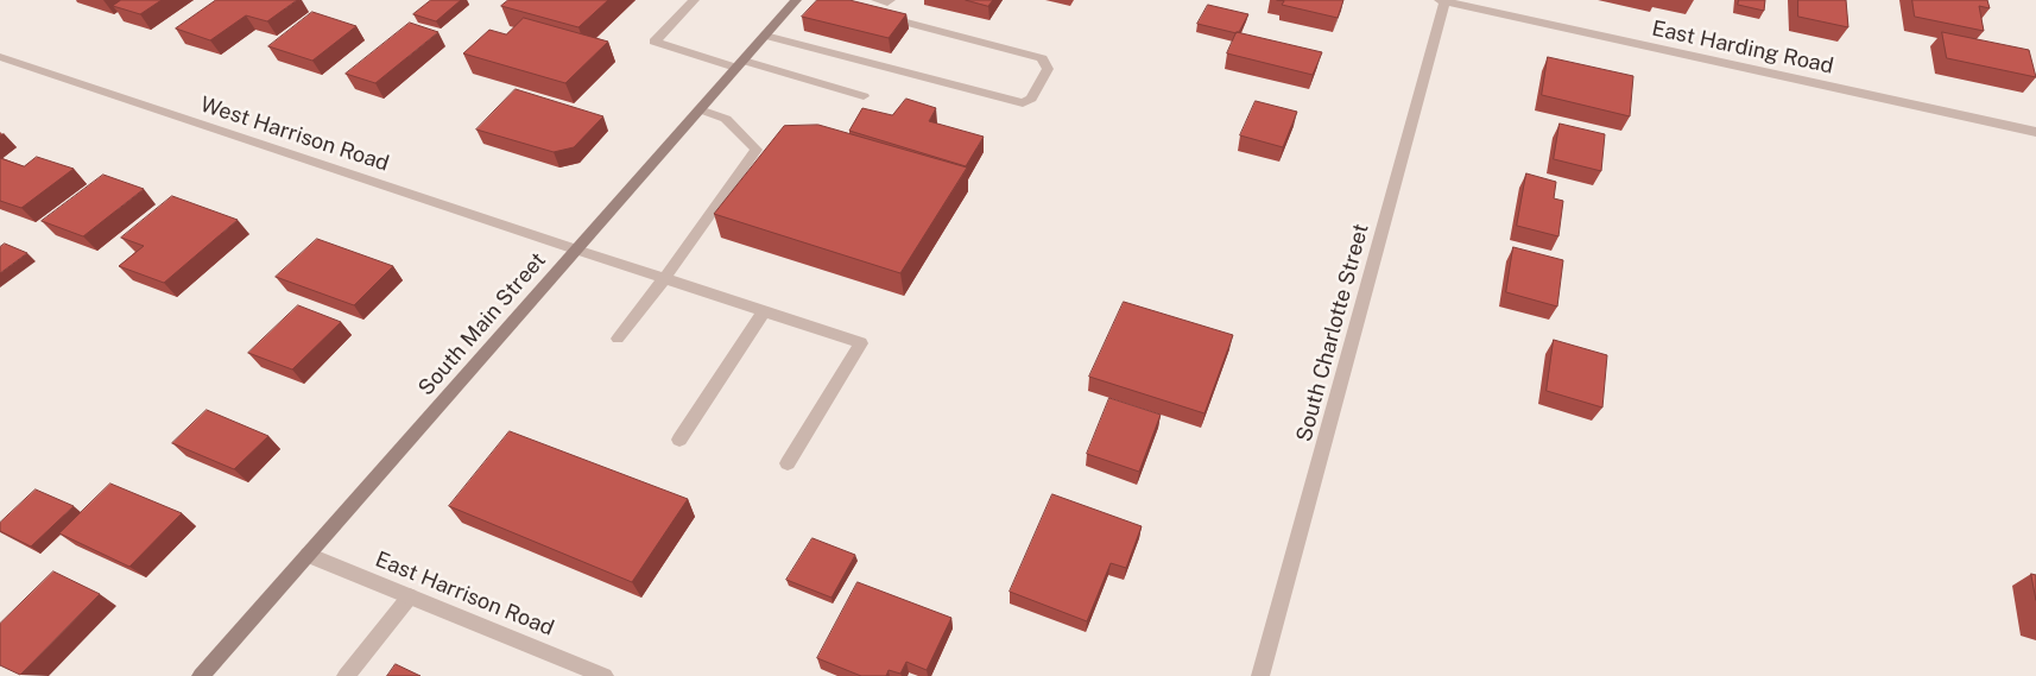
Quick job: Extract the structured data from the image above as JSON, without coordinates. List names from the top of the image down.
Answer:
{
  "streets": {
    "main road": ["South Main Street"],
    "street": [
      "East Harding Road",
      "West Harrison Road",
      "South Charlotte Street",
      "East Harrison Road"
    ]
  },
  "crossings": [
    ["East Harding Road", "South Charlotte Street"],
    ["West Harrison Road", "South Main Street"],
    ["South Main Street", "East Harrison Road"]
  ]
}
